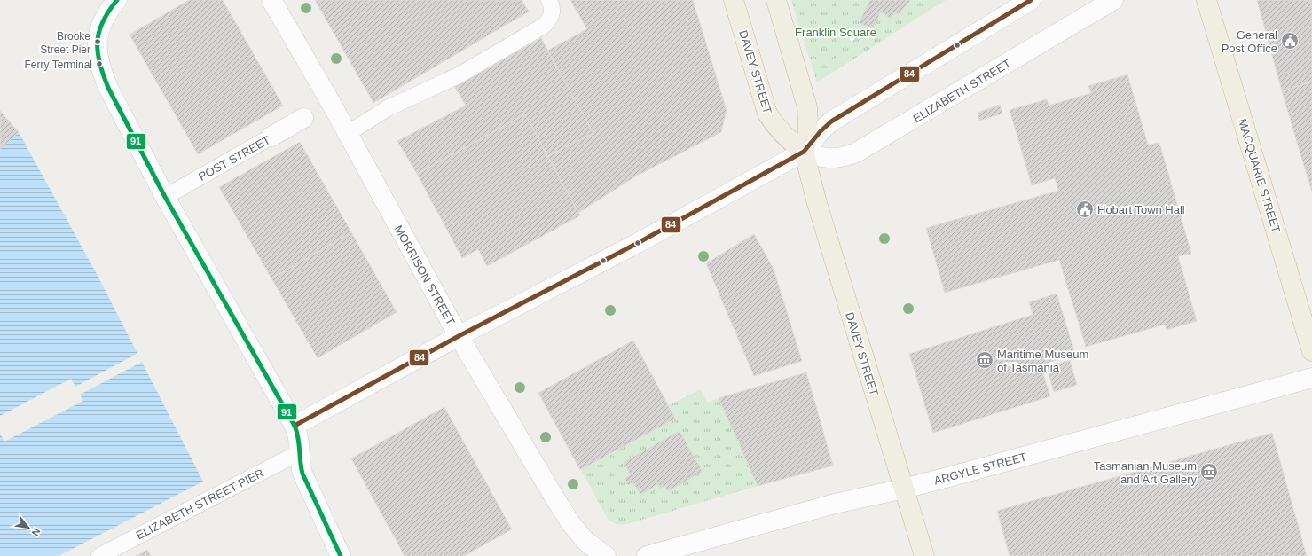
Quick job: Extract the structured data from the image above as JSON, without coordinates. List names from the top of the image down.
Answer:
{
  "streets": {
    "highway": ["DAVEY STREET", "MACQUARIE STREET"],
    "street": [
      "ELIZABETH STREET",
      "POST STREET",
      "MORRISON STREET",
      "ARGYLE STREET"
    ],
    "lane": ["ELIZABETH STREET PIER"]
  },
  "crossings": [
    ["DAVEY STREET", "ELIZABETH STREET"],
    ["DAVEY STREET", "ARGYLE STREET"]
  ],
  "parks": ["Franklin Square"],
  "places": {
    "public building": ["General Post Office", "Hobart Town Hall"],
    "other": ["Brooke Street Pier", "Ferry Terminal"],
    "museum": ["Maritime Museum of Tasmania", "Tasmanian Museum and Art Gallery"]
  },
  "lines": ["transit line 84", "transit line 91"],
  "north": "bottom right"
}
